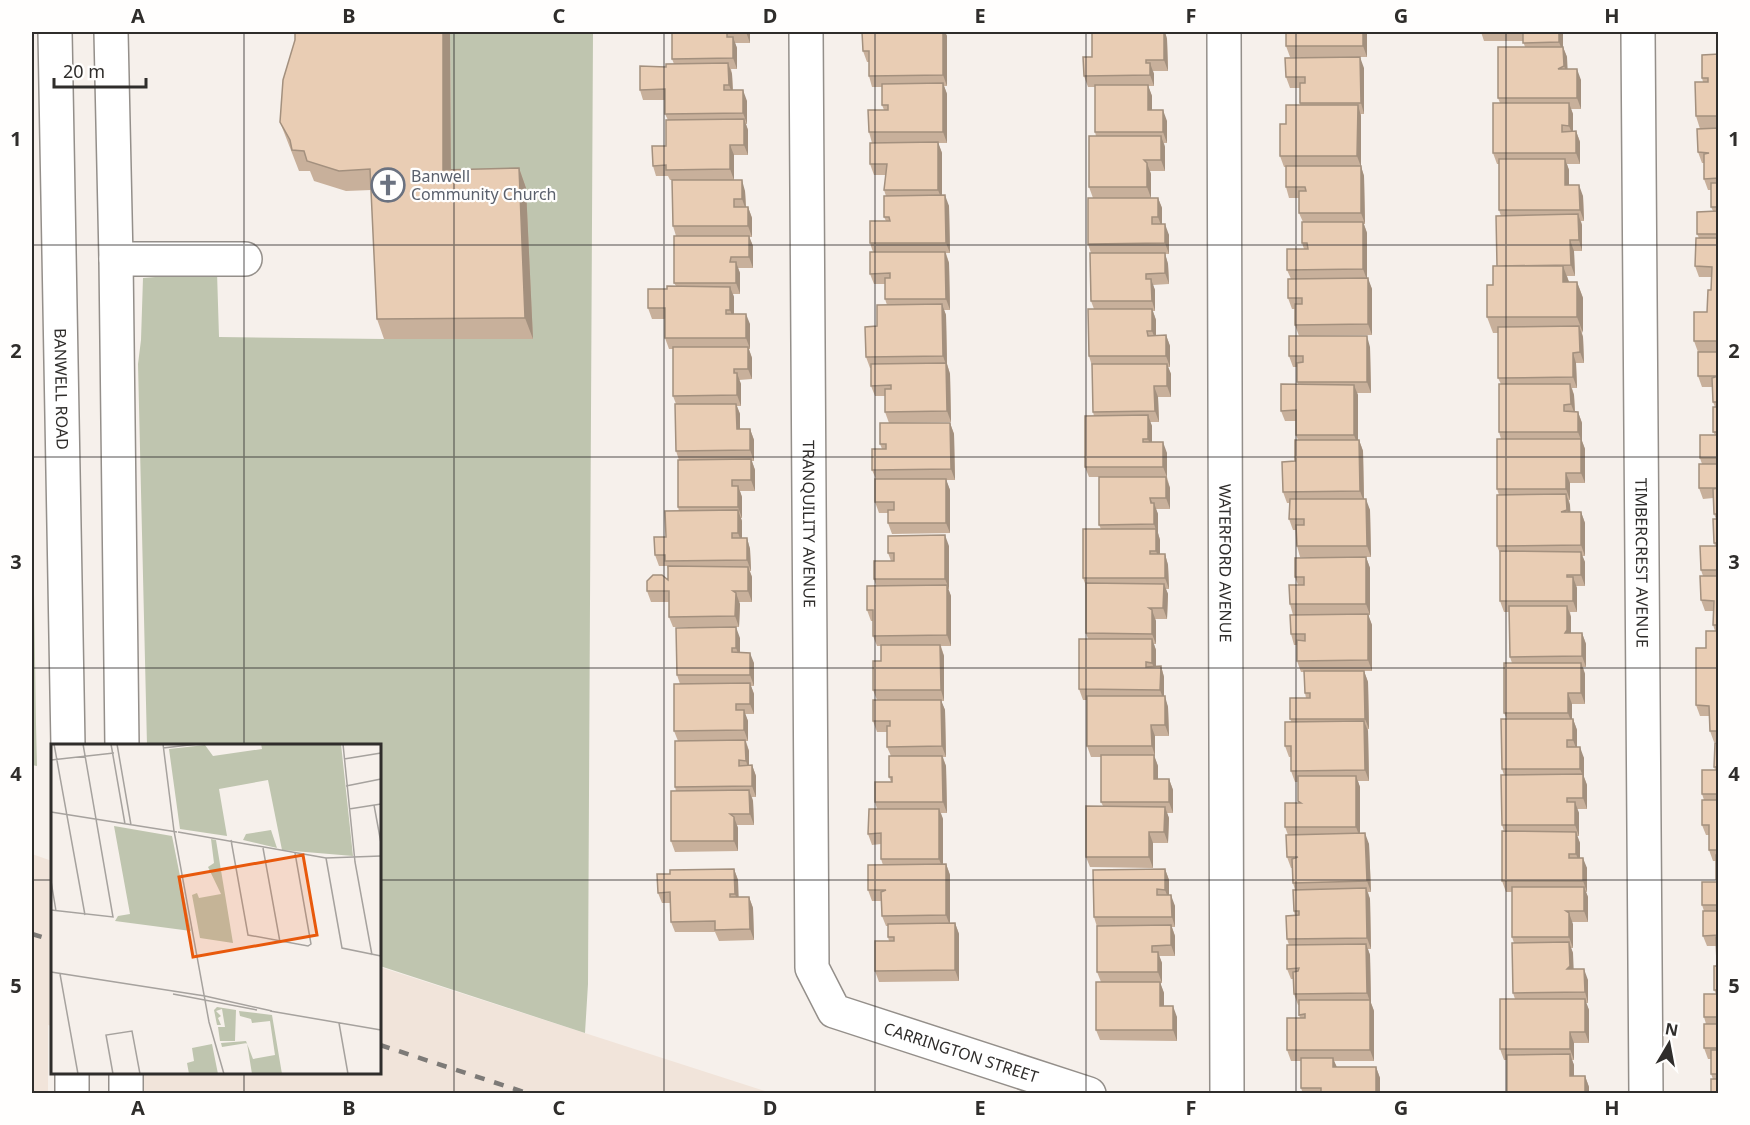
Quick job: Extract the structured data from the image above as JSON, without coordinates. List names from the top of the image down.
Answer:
{
  "streets": {
    "street": [
      "BANWELL ROAD",
      "TRANQUILITY AVENUE",
      "WATERFORD AVENUE",
      "TIMBERCREST AVENUE",
      "CARRINGTON STREET"
    ]
  },
  "crossings": [
    ["TRANQUILITY AVENUE", "CARRINGTON STREET"]
  ],
  "places": {
    "church": ["Banwell Community Church"]
  },
  "scale_bar": "20 m",
  "north": "top",
  "grid": {
    "columns": [
      "A",
      "B",
      "C",
      "D",
      "E",
      "F",
      "G",
      "H"
    ],
    "rows": [
      "1",
      "2",
      "3",
      "4",
      "5"
    ]
  }
}
